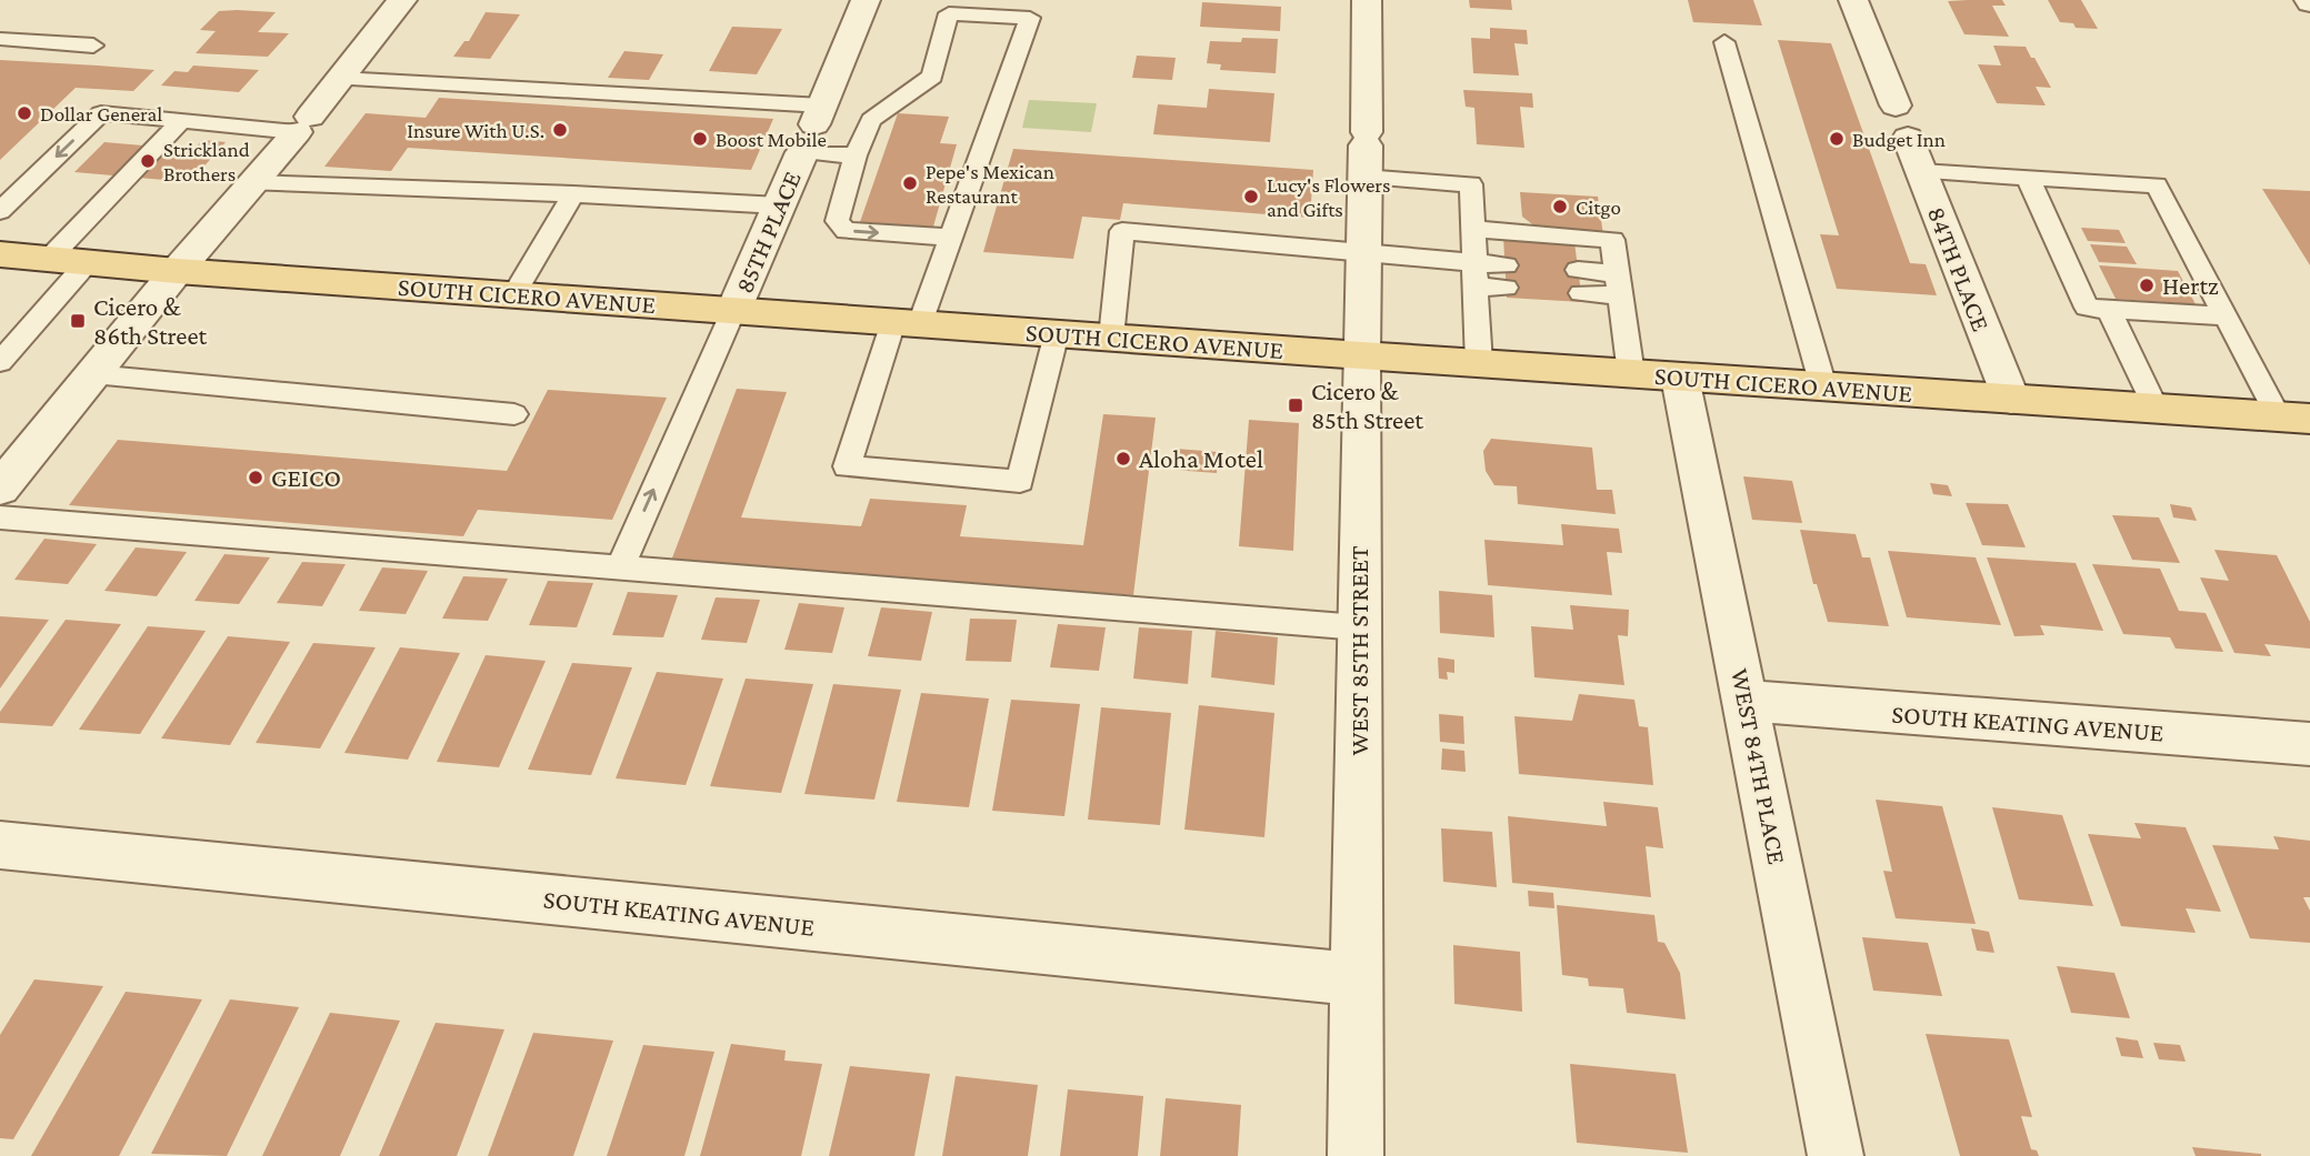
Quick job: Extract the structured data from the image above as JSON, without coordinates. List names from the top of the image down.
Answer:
{
  "streets": {
    "main road": ["SOUTH CICERO AVENUE"],
    "street": [
      "85TH PLACE",
      "84TH PLACE",
      "WEST 85TH STREET",
      "SOUTH KEATING AVENUE",
      "WEST 84TH PLACE"
    ]
  },
  "crossings": [
    ["85TH PLACE", "SOUTH CICERO AVENUE"],
    ["84TH PLACE", "SOUTH CICERO AVENUE"],
    ["SOUTH CICERO AVENUE", "WEST 85TH STREET"],
    ["SOUTH CICERO AVENUE", "WEST 84TH PLACE"],
    ["WEST 85TH STREET", "SOUTH KEATING AVENUE"],
    ["SOUTH KEATING AVENUE", "WEST 84TH PLACE"]
  ],
  "places": {
    "other": [
      "Dollar General",
      "Insure With U.S.",
      "Boost Mobile",
      "Budget Inn",
      "Strickland Brothers",
      "Pepe's Mexican Restaurant",
      "Lucy's Flowers and Gifts",
      "Citgo",
      "Hertz",
      "Aloha Motel",
      "GEICO"
    ],
    "transit": ["Cicero & 86th Street", "Cicero & 85th Street"]
  }
}
